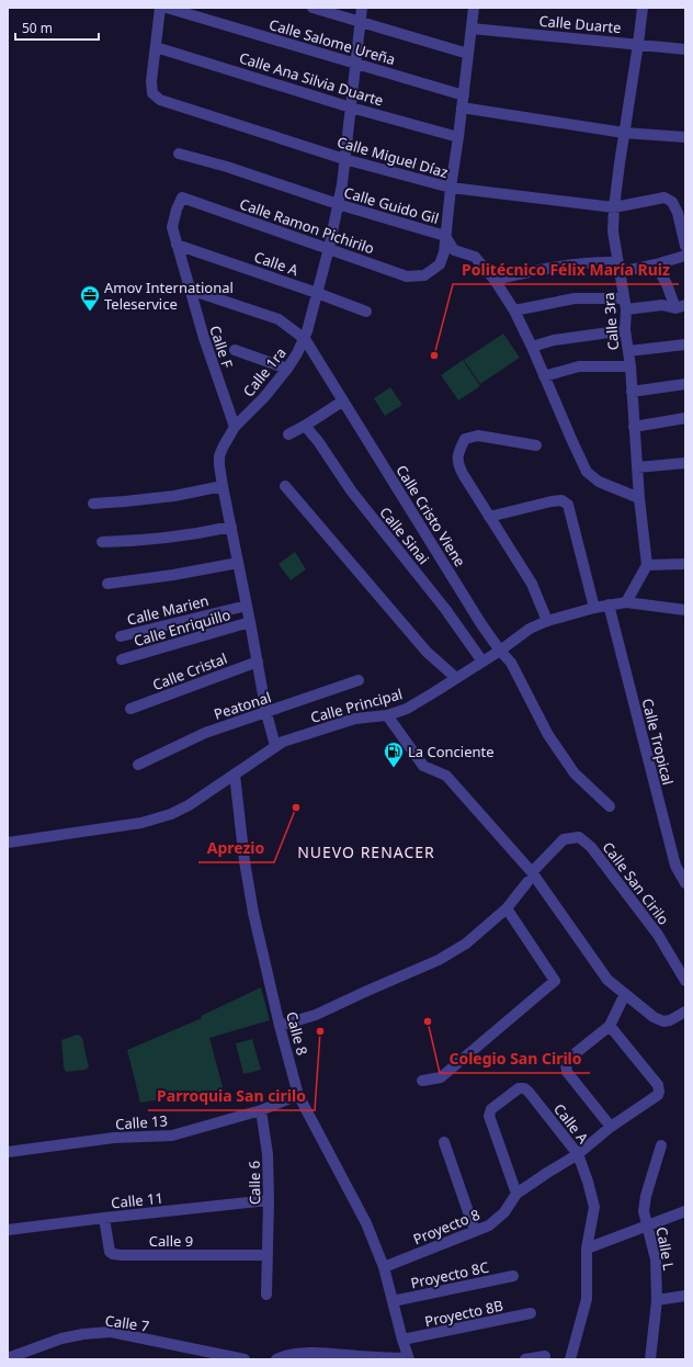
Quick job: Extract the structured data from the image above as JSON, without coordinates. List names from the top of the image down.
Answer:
{
  "streets": {
    "street": [
      "Calle Duarte",
      "Calle Salome Ureña",
      "Calle Ana Silvia Duarte",
      "Calle Miguel Díaz",
      "Calle Guido Gil",
      "Calle Ramon Pichirilo",
      "Calle A",
      "Calle 3ra",
      "Calle F",
      "Calle 1ra",
      "Calle Cristo Viene",
      "Calle Sinai",
      "Calle Marien",
      "Calle Enriquillo",
      "Calle Cristal",
      "Peatonal",
      "Calle Principal",
      "Calle Tropical",
      "Calle San Cirilo",
      "Calle 8",
      "Calle 13",
      "Calle 6",
      "Calle 11",
      "Proyecto 8",
      "Calle 9",
      "Calle L",
      "Proyecto 8C",
      "Proyecto 8B",
      "Calle 7"
    ]
  },
  "crossings": [
    ["Calle Duarte", "Calle 3ra"],
    ["Calle Salome Ureña", "Calle 1ra"],
    ["Calle Ana Silvia Duarte", "Calle Miguel Díaz"],
    ["Calle Ana Silvia Duarte", "Calle 1ra"],
    ["Calle Miguel Díaz", "Calle 3ra"],
    ["Calle Miguel Díaz", "Calle 1ra"],
    ["Calle Guido Gil", "Calle Ramon Pichirilo"],
    ["Calle Guido Gil", "Calle 3ra"],
    ["Calle Guido Gil", "Calle 1ra"],
    ["Calle Ramon Pichirilo", "Calle F"],
    ["Calle Ramon Pichirilo", "Calle 1ra"],
    ["Calle A", "Calle F"],
    ["Calle A", "Calle 1ra"],
    ["Calle A", "Proyecto 8"],
    ["Calle F", "Calle 1ra"],
    ["Calle F", "Calle Cristo Viene"],
    ["Calle 1ra", "Calle Cristo Viene"],
    ["Calle 1ra", "Calle Marien"],
    ["Calle 1ra", "Calle Enriquillo"],
    ["Calle 1ra", "Calle Cristal"],
    ["Calle 1ra", "Peatonal"],
    ["Calle 1ra", "Calle Principal"],
    ["Calle Cristo Viene", "Calle Principal"],
    ["Calle Sinai", "Calle Principal"],
    ["Calle Principal", "Calle Tropical"],
    ["Calle Principal", "Calle 8"],
    ["Calle San Cirilo", "Calle 8"],
    ["Calle 8", "Calle 13"],
    ["Calle 8", "Proyecto 8"],
    ["Calle 8", "Proyecto 8C"],
    ["Calle 8", "Proyecto 8B"],
    ["Calle 13", "Calle 6"],
    ["Calle 6", "Calle 11"],
    ["Calle 6", "Calle 9"],
    ["Calle 11", "Calle 9"]
  ],
  "districts": ["NUEVO RENACER"],
  "places": {
    "office": ["Amov International Teleservice"],
    "other": [
      "Politécnico Félix María Ruiz",
      "Aprezio",
      "Colegio San Cirilo",
      "Parroquia San cirilo"
    ],
    "fuel station": ["La Conciente"]
  },
  "scale_bar": "50 m"
}
